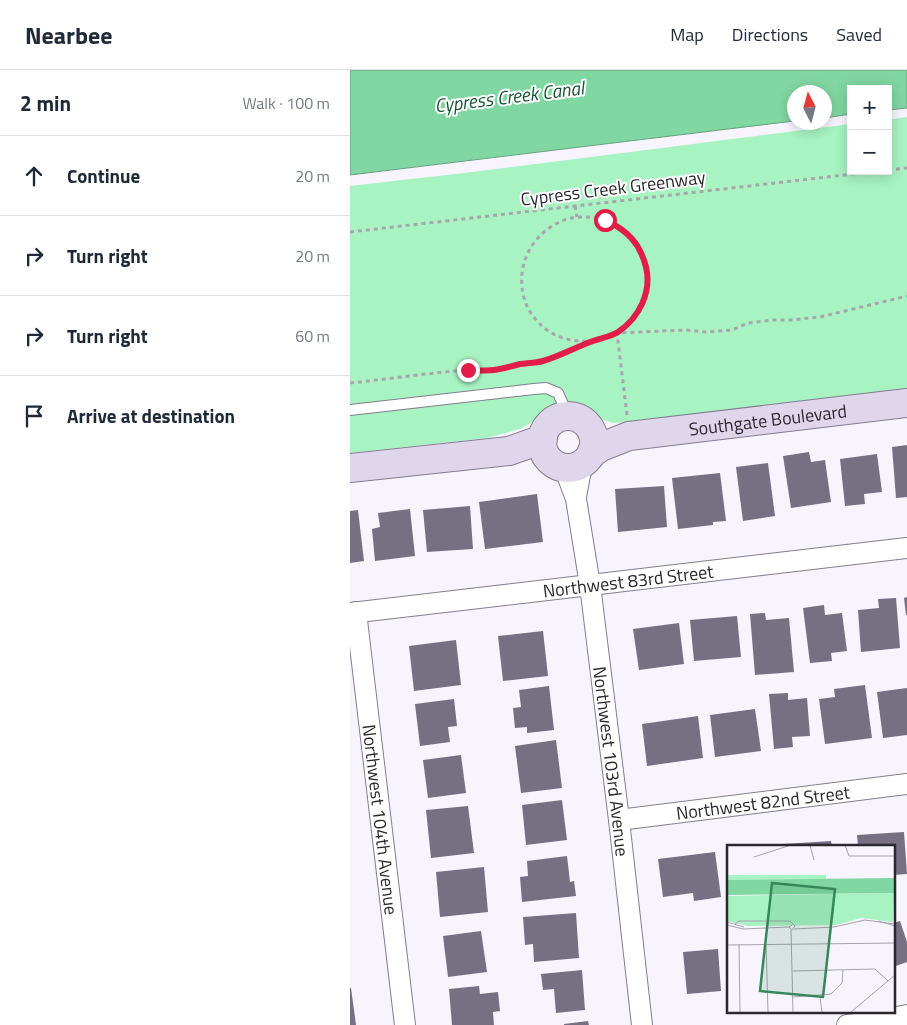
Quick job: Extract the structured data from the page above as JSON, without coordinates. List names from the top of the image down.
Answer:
{
  "streets": {
    "street": [
      "Southgate Boulevard",
      "Northwest 83rd Street",
      "Northwest 103rd Avenue",
      "Northwest 82nd Street",
      "Northwest 104th Avenue"
    ],
    "path": ["Cypress Creek Greenway"]
  },
  "crossings": [
    ["Southgate Boulevard", "Northwest 103rd Avenue"],
    ["Northwest 83rd Street", "Northwest 103rd Avenue"],
    ["Northwest 83rd Street", "Northwest 104th Avenue"],
    ["Northwest 103rd Avenue", "Northwest 82nd Street"]
  ],
  "water": ["Cypress Creek Canal"],
  "north": "top",
  "page": {
    "header": "Nearbee",
    "nav": ["Map", "Directions", "Saved"],
    "heading": ["2 min", "Walk · 100 m"],
    "map_buttons": ["+", "−"],
    "list": [
      ["Continue", "20 m"],
      ["Turn right", "20 m"],
      ["Turn right", "60 m"],
      "Arrive at destination"
    ]
  }
}
